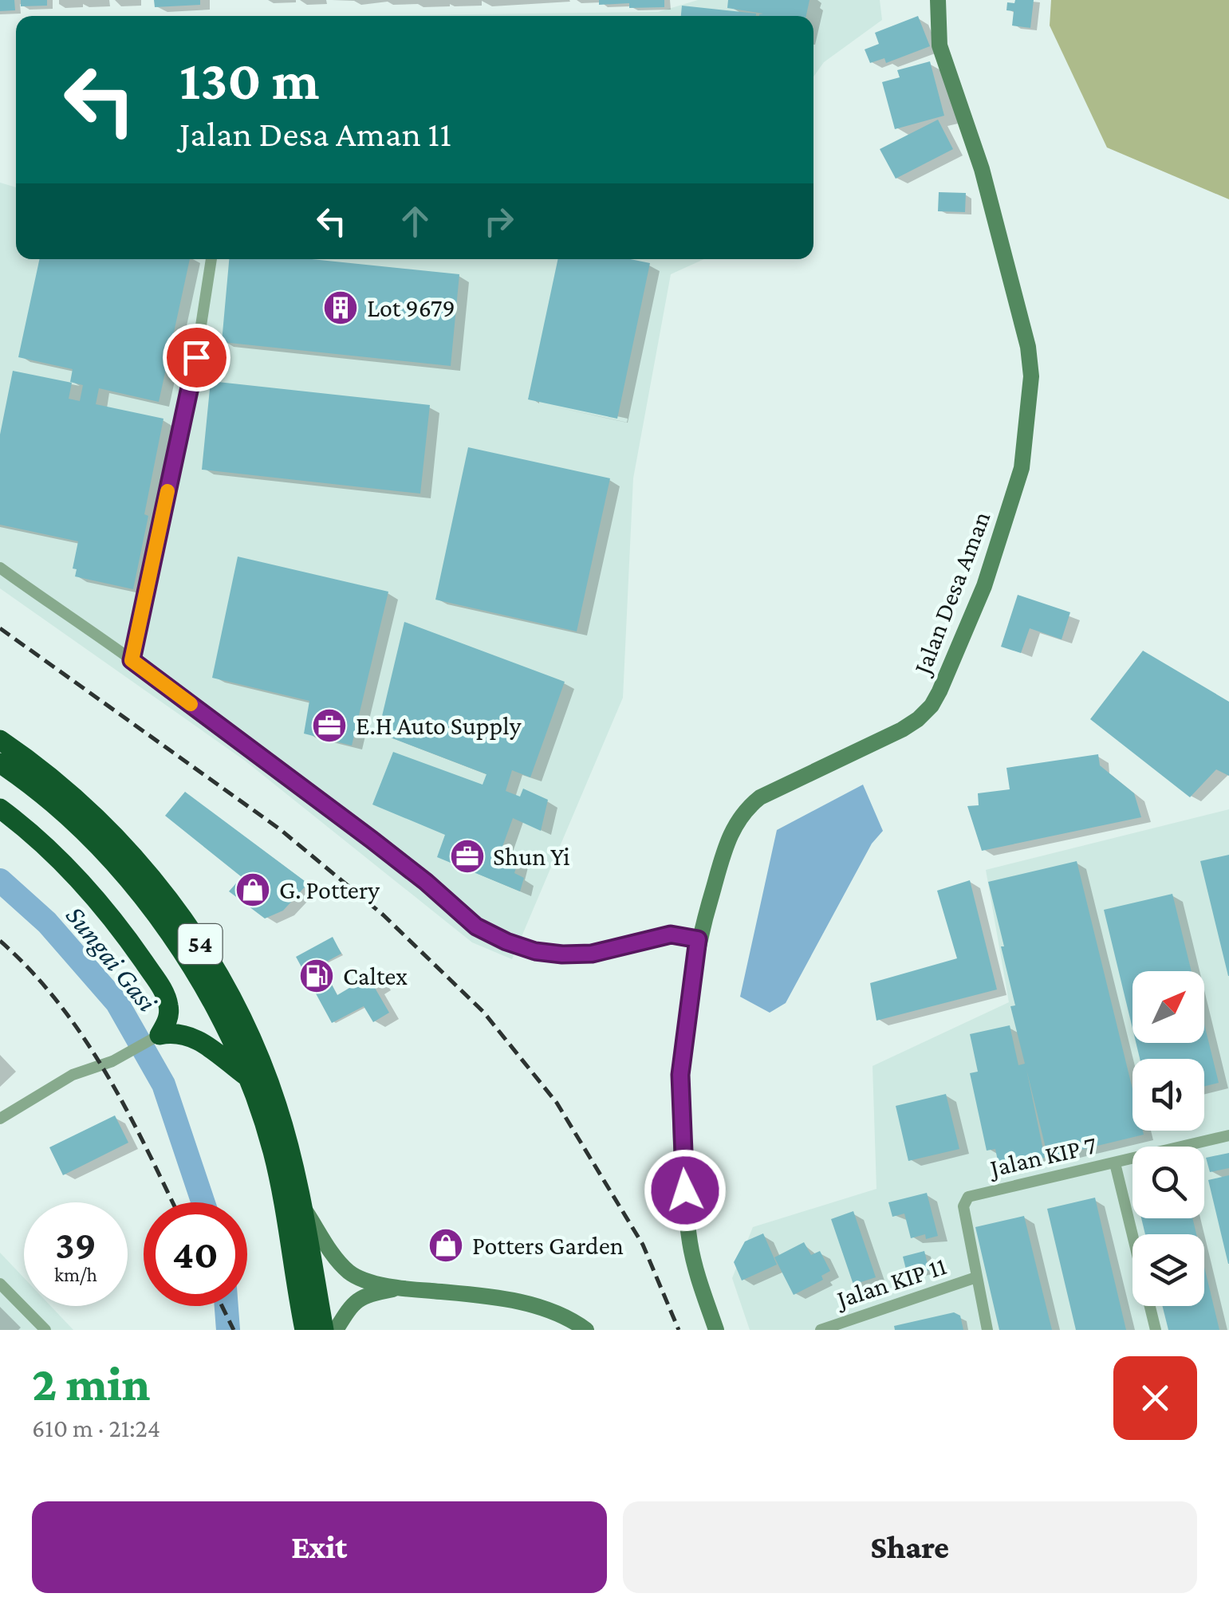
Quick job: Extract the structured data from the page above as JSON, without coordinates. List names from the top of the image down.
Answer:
{
  "streets": {
    "highway": ["54"],
    "street": ["Jalan Desa Aman", "Jalan KIP 7", "Jalan KIP 11"]
  },
  "crossings": [
    ["Jalan KIP 7", "Jalan KIP 11"]
  ],
  "water": ["Sungai Gasi"],
  "places": {
    "building": ["Lot 9679"],
    "office": ["E.H Auto Supply", "Shun Yi"],
    "shop": ["G. Pottery", "Potters Garden"],
    "fuel station": ["Caltex"]
  },
  "north": "top right",
  "page": {
    "turn": ["130 m", "Jalan Desa Aman 11"],
    "speed": "39 km/h",
    "limit": "40",
    "heading": ["2 min", "610 m · 21:24"],
    "buttons": ["Exit", "Share"]
  }
}
